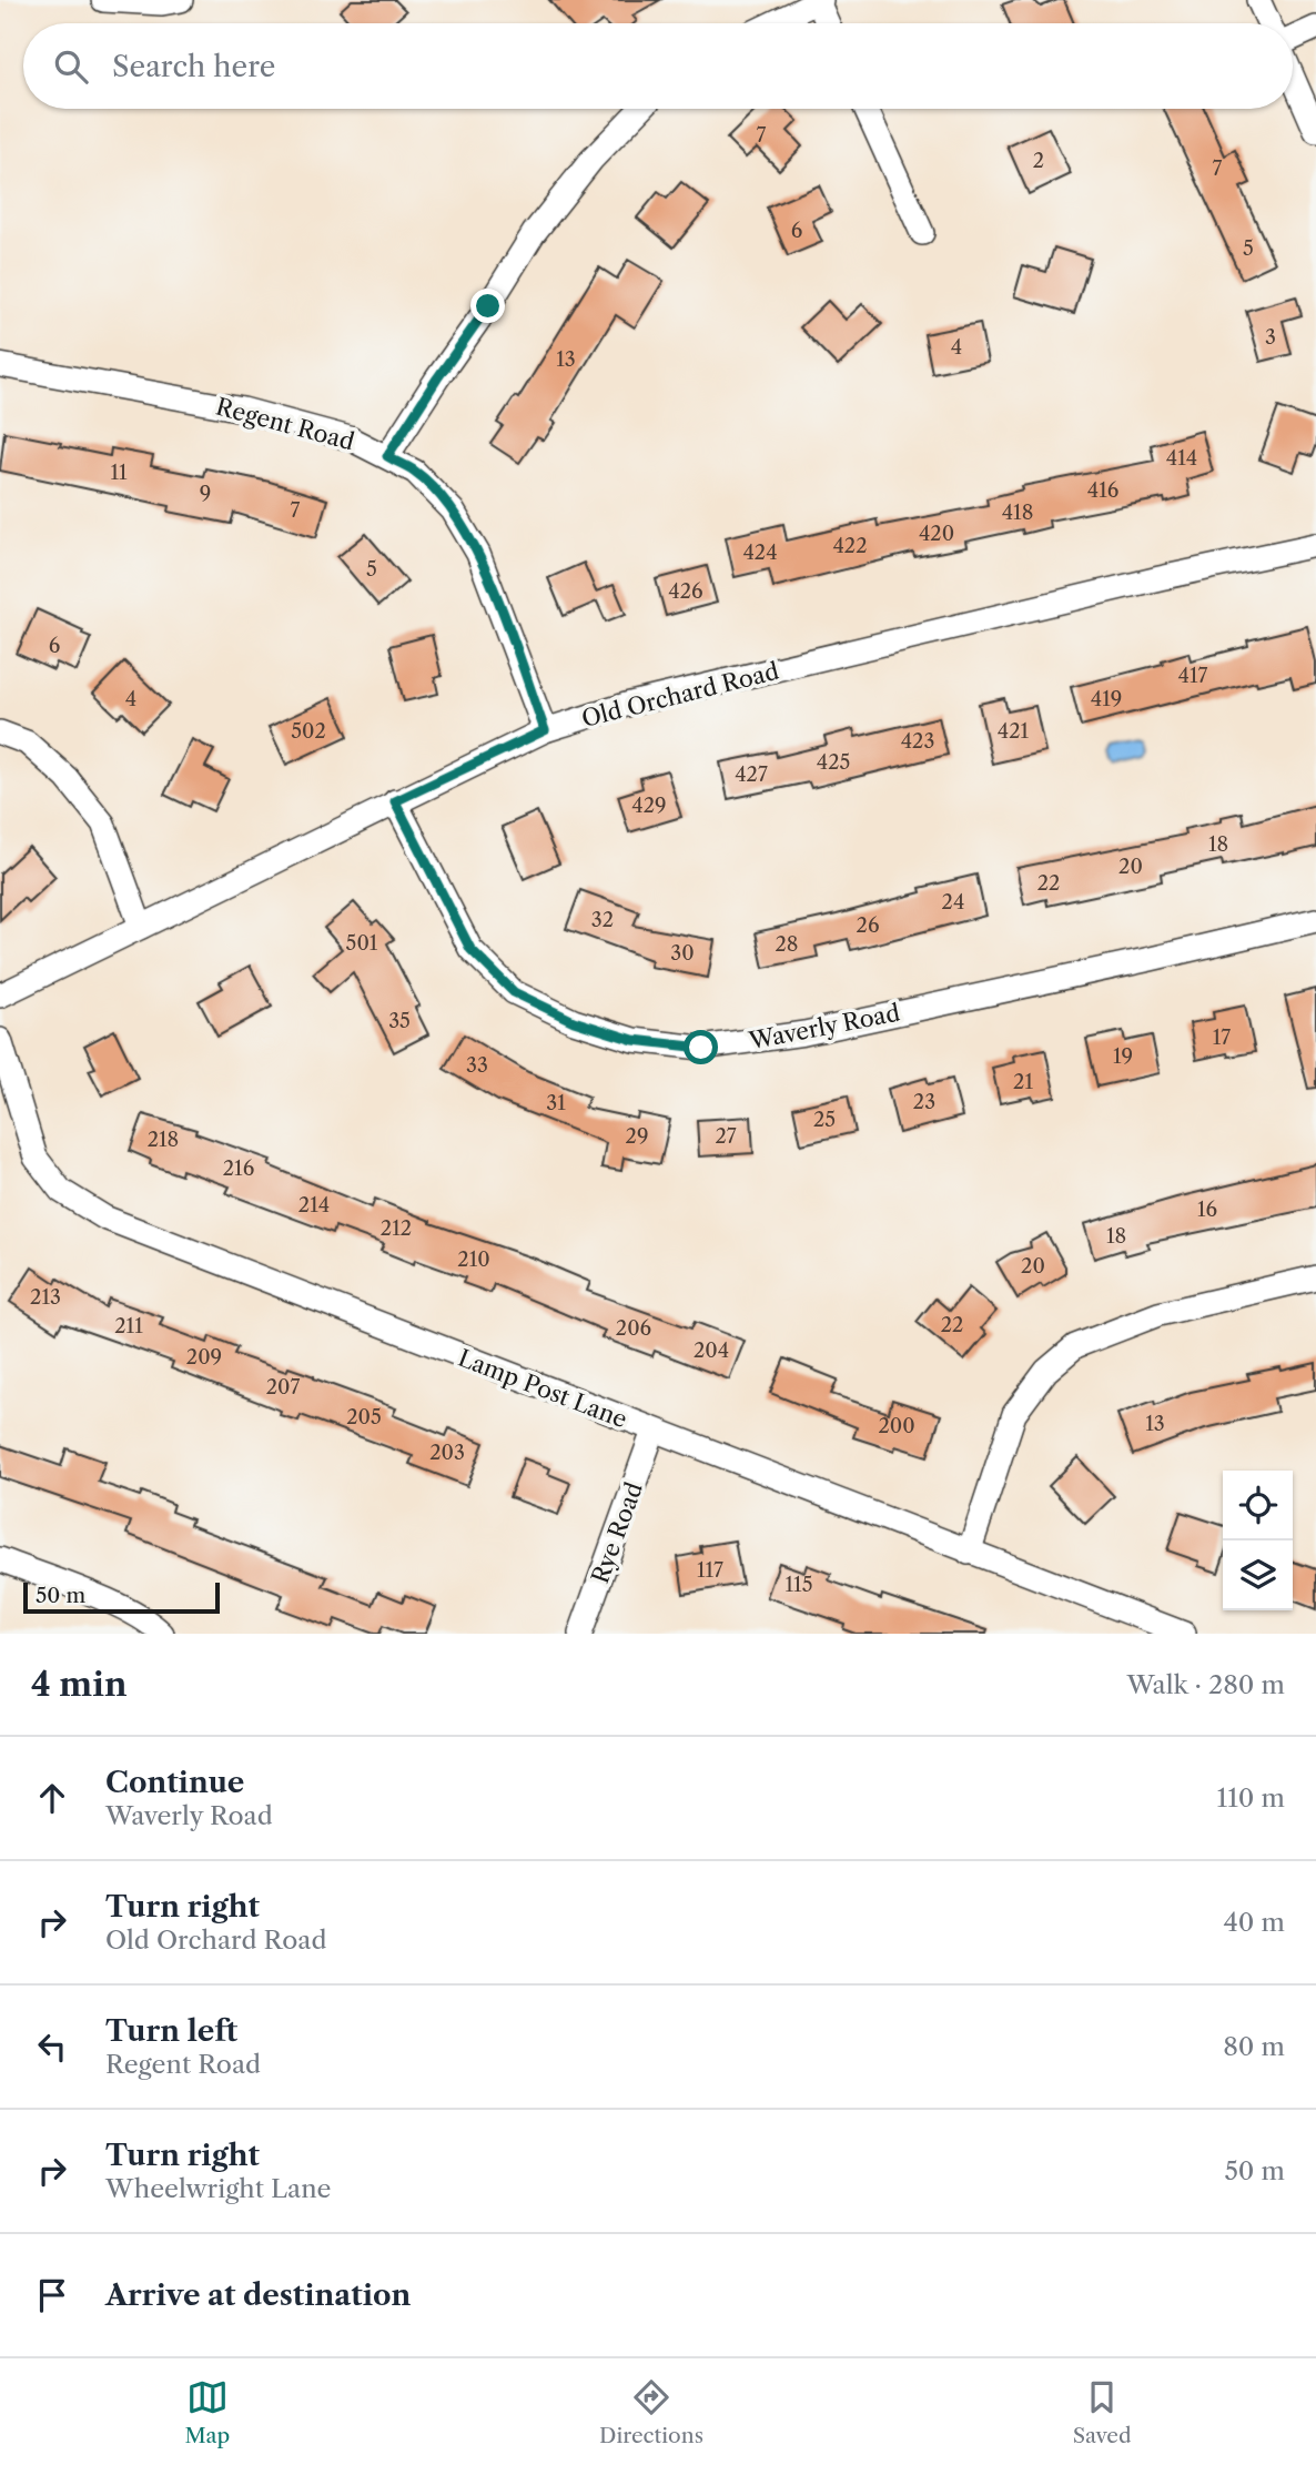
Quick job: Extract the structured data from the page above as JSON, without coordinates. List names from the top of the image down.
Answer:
{
  "streets": {
    "street": [
      "Regent Road",
      "Old Orchard Road",
      "Waverly Road",
      "Lamp Post Lane",
      "Rye Road"
    ]
  },
  "crossings": [
    ["Regent Road", "Old Orchard Road"],
    ["Old Orchard Road", "Waverly Road"],
    ["Lamp Post Lane", "Rye Road"]
  ],
  "house_numbers": [
    "7",
    "2",
    "7",
    "6",
    "5",
    "3",
    "4",
    "13",
    "414",
    "11",
    "416",
    "9",
    "7",
    "418",
    "420",
    "422",
    "424",
    "5",
    "426",
    "6",
    "417",
    "4",
    "419",
    "502",
    "421",
    "423",
    "425",
    "427",
    "429",
    "18",
    "20",
    "22",
    "24",
    "32",
    "26",
    "501",
    "28",
    "30",
    "35",
    "17",
    "19",
    "33",
    "21",
    "23",
    "31",
    "25",
    "29",
    "27",
    "218",
    "216",
    "214",
    "16",
    "212",
    "18",
    "210",
    "20",
    "213",
    "22",
    "211",
    "206",
    "204",
    "209",
    "207",
    "205",
    "13",
    "200",
    "203",
    "117",
    "115"
  ],
  "scale_bar": "50 m",
  "page": {
    "search": "Search here",
    "scale": "50 m",
    "heading": ["4 min", "Walk · 280 m"],
    "list": [
      ["Continue", "Waverly Road", "110 m"],
      ["Turn right", "Old Orchard Road", "40 m"],
      ["Turn left", "Regent Road", "80 m"],
      ["Turn right", "Wheelwright Lane", "50 m"],
      "Arrive at destination"
    ],
    "nav": ["Map", "Directions", "Saved"]
  }
}
